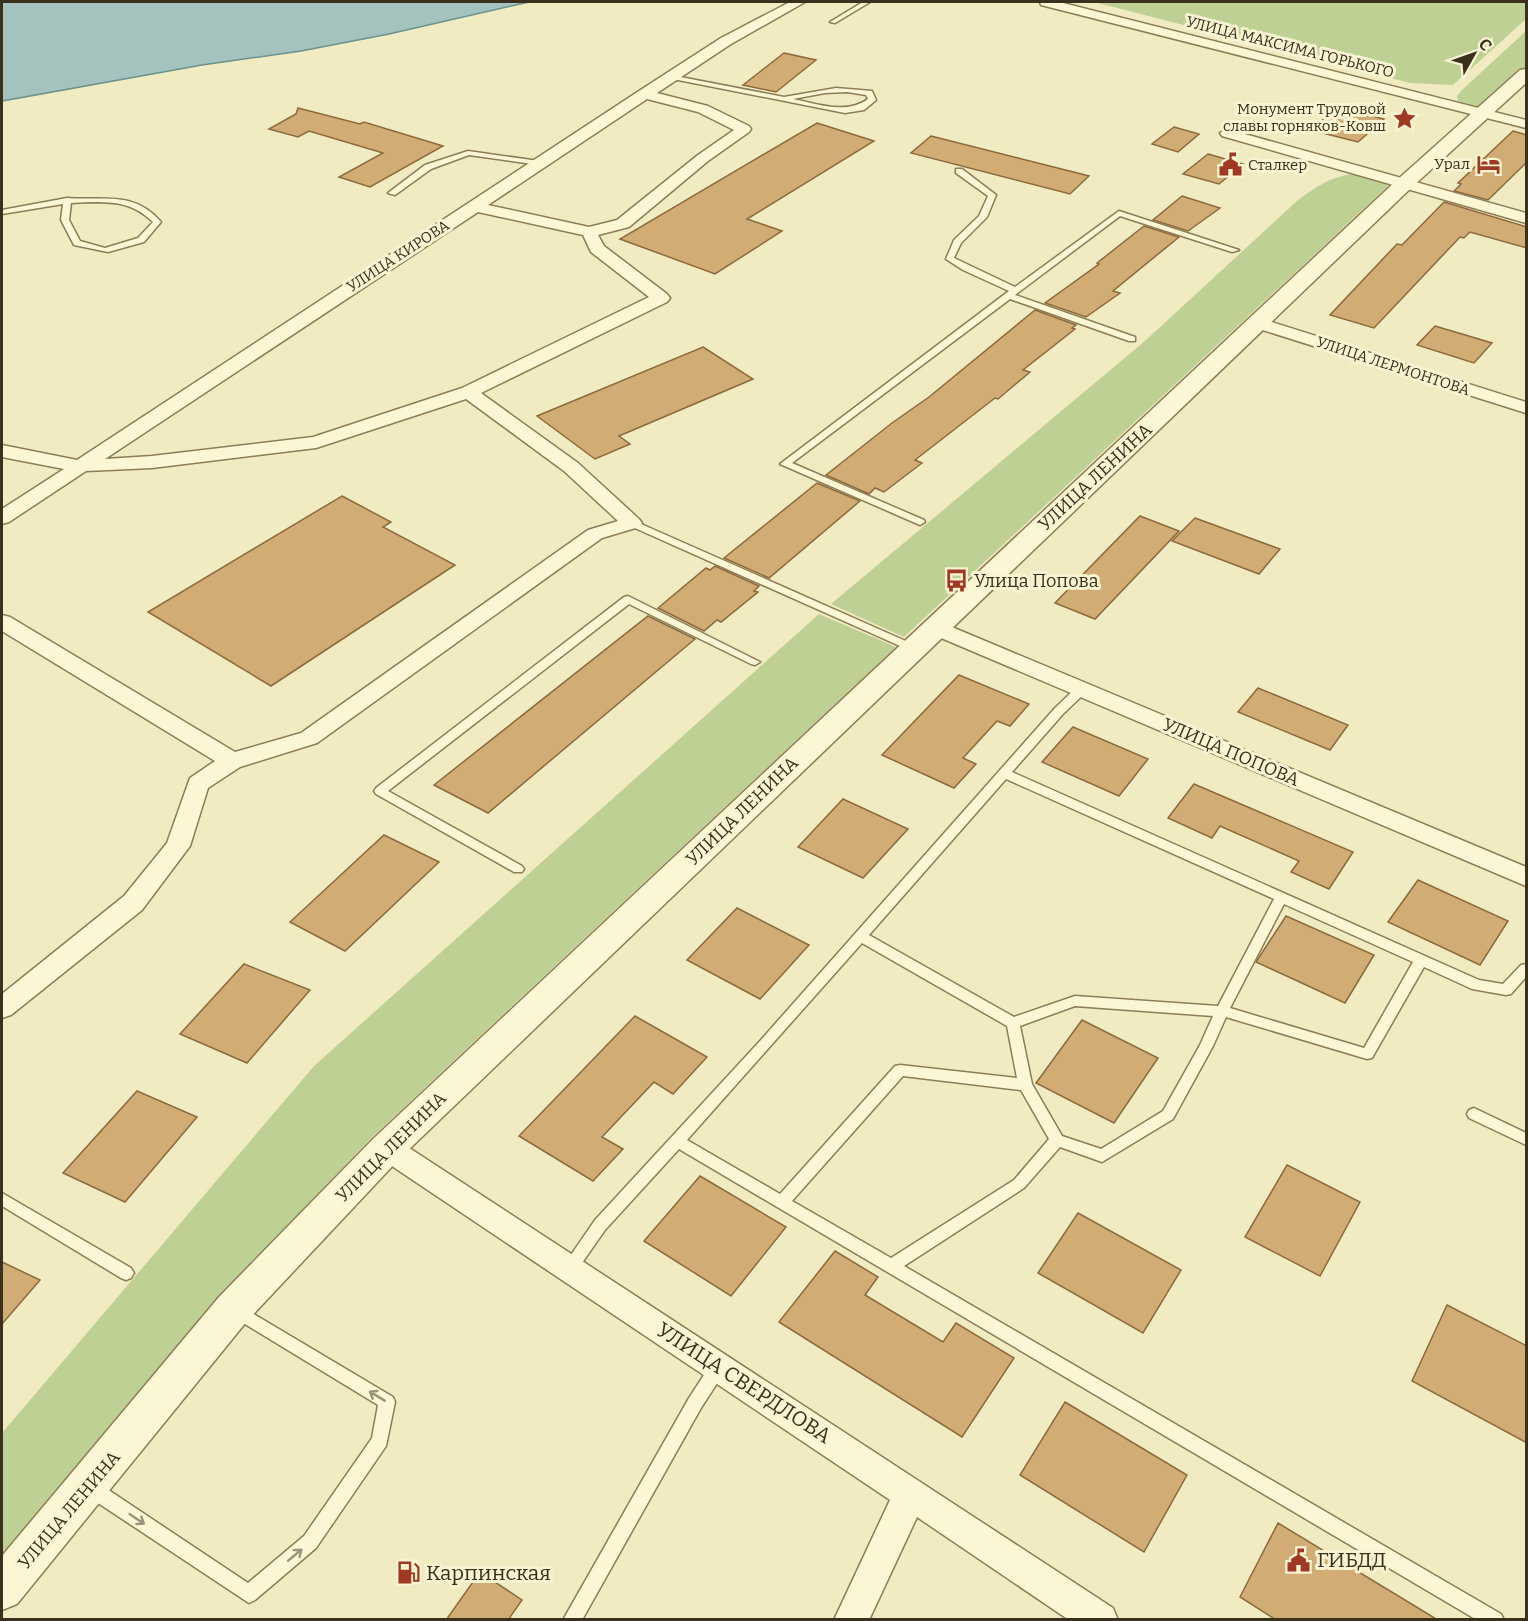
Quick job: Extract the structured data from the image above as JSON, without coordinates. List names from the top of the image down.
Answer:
{
  "streets": {
    "street": [
      "УЛИЦА МАКСИМА ГОРЬКОГО",
      "УЛИЦА КИРОВА",
      "УЛИЦА ЛЕРМОНТОВА",
      "УЛИЦА ЛЕНИНА",
      "УЛИЦА ПОПОВА",
      "УЛИЦА СВЕРДЛОВА"
    ]
  },
  "crossings": [
    ["УЛИЦА МАКСИМА ГОРЬКОГО", "УЛИЦА ЛЕНИНА"],
    ["УЛИЦА ЛЕРМОНТОВА", "УЛИЦА ЛЕНИНА"],
    ["УЛИЦА ЛЕНИНА", "УЛИЦА ПОПОВА"],
    ["УЛИЦА ЛЕНИНА", "УЛИЦА СВЕРДЛОВА"]
  ],
  "places": {
    "place": ["Монумент Трудовой славы горняков-Ковш"],
    "hotel": ["Урал"],
    "public building": ["Сталкер", "ГИБДД"],
    "bus stop": ["Улица Попова"],
    "fuel station": ["Карпинская"]
  },
  "north": "top right"
}
